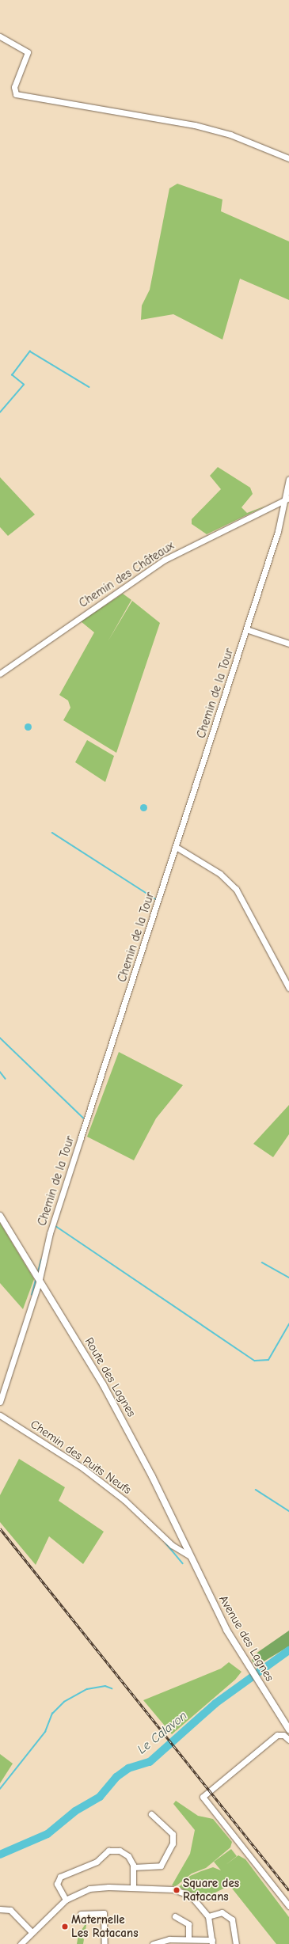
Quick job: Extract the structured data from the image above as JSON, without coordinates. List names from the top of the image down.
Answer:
{
  "streets": {
    "street": [
      "Chemin des Châteaux",
      "Chemin de la Tour",
      "Route des Lagnes",
      "Chemin des Puits Neufs",
      "Avenue des Lagnes"
    ]
  },
  "crossings": [
    ["Chemin des Châteaux", "Chemin de la Tour"],
    ["Chemin de la Tour", "Route des Lagnes"],
    ["Route des Lagnes", "Chemin des Puits Neufs"],
    ["Route des Lagnes", "Avenue des Lagnes"],
    ["Chemin des Puits Neufs", "Avenue des Lagnes"]
  ],
  "water": ["Le Calavon"],
  "places": ["Square des Ratacans", "Maternelle Les Ratacans"]
}
